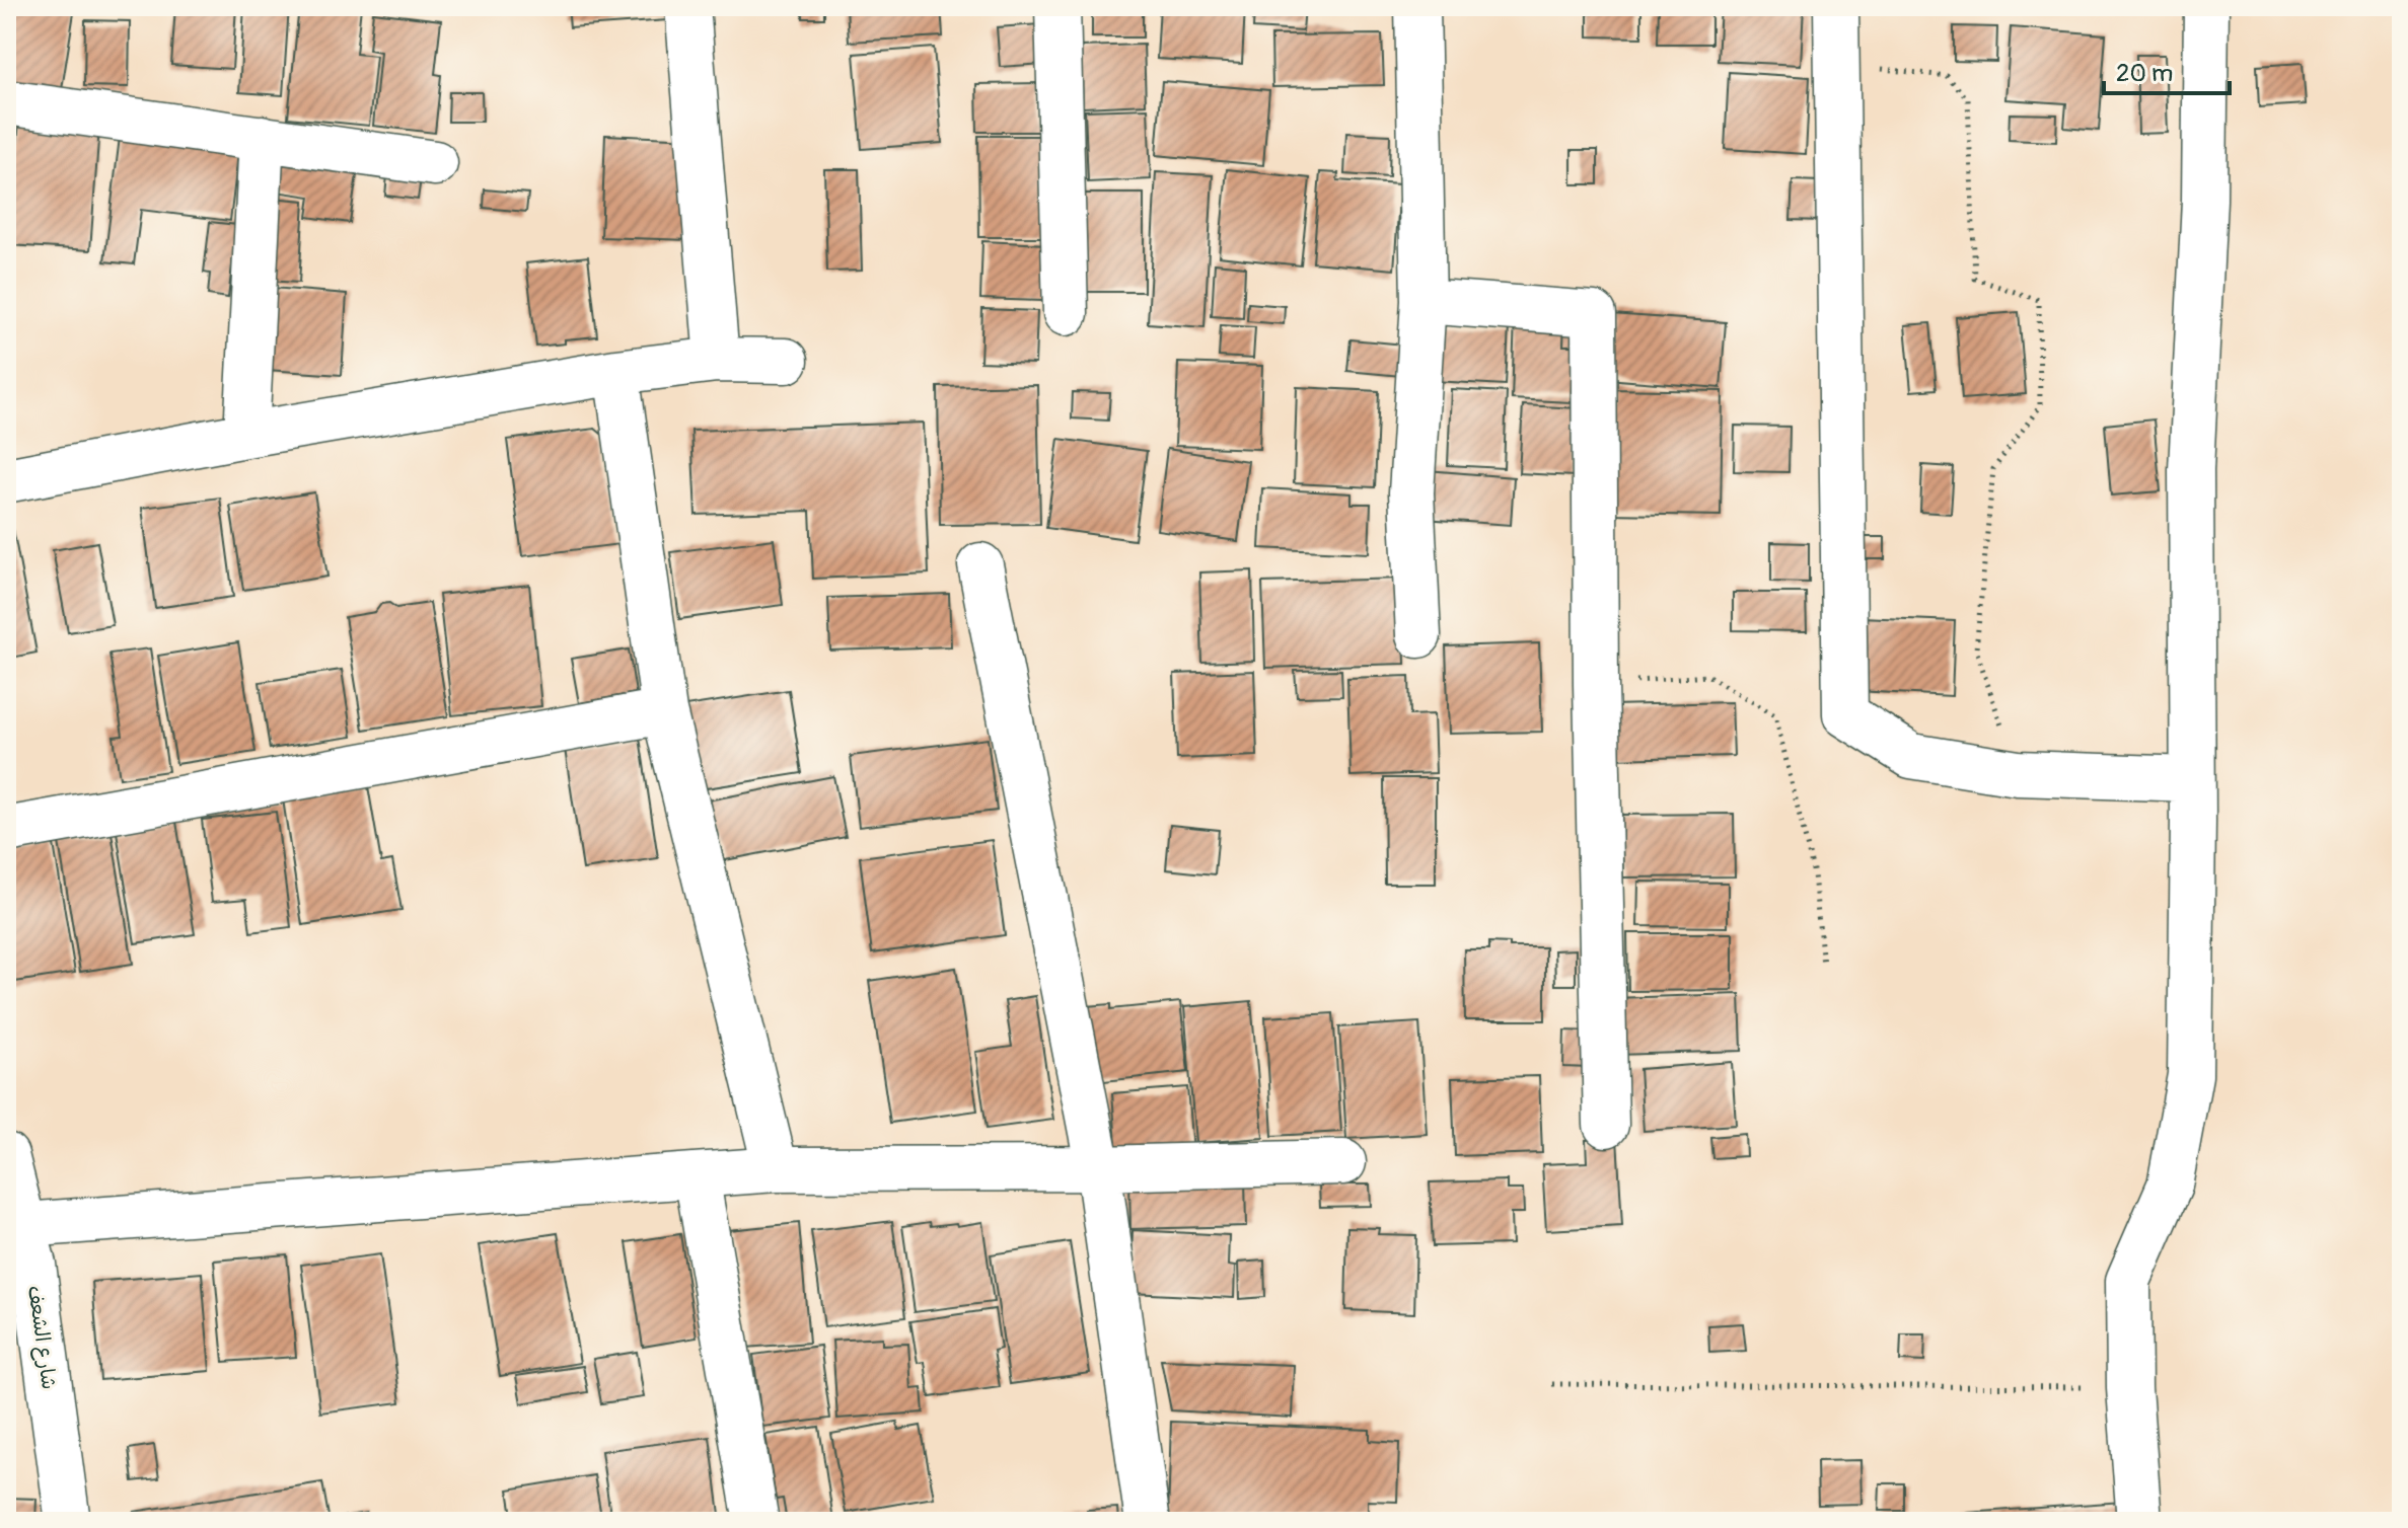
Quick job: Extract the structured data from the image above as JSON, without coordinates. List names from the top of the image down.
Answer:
{
  "streets": {
    "street": ["شارع الشعف"]
  },
  "scale_bar": "20 m"
}
